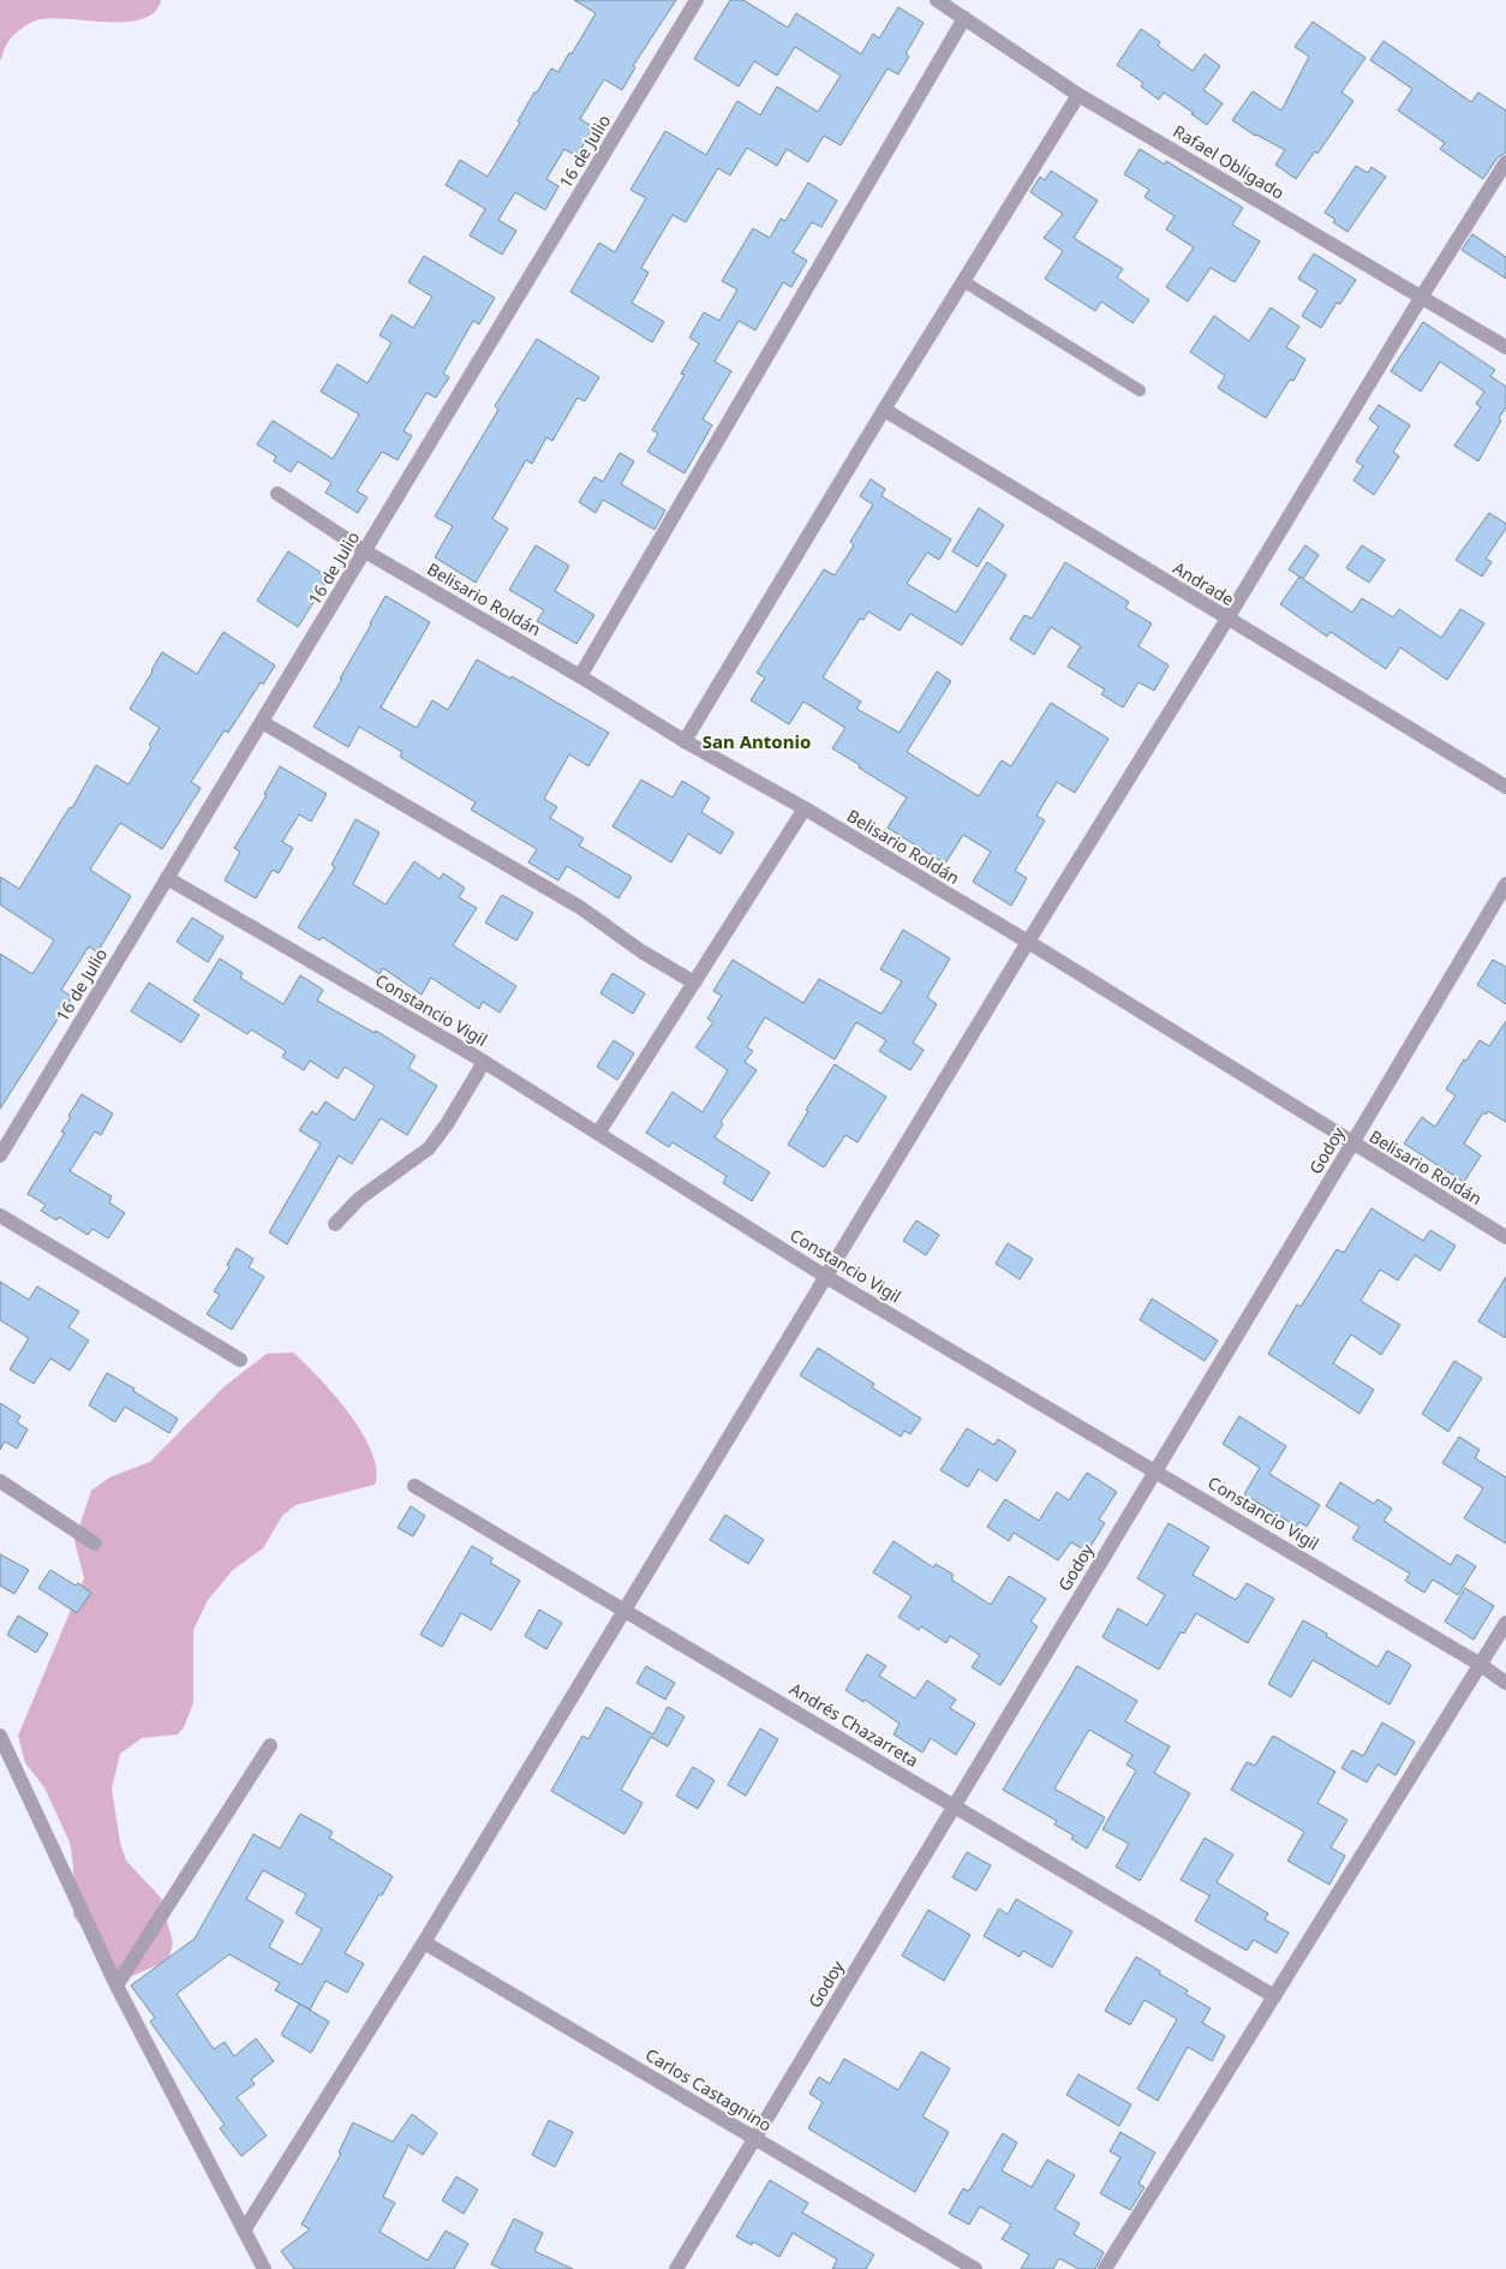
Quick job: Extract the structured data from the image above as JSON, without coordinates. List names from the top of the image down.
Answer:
{
  "streets": {
    "street": [
      "16 de Julio",
      "Rafael Obligado",
      "Andrade",
      "Belisario Roldán",
      "Constancio Vigil",
      "Godoy",
      "Andrés Chazarreta",
      "Carlos Castagnino"
    ]
  },
  "crossings": [
    ["16 de Julio", "Belisario Roldán"],
    ["16 de Julio", "Constancio Vigil"],
    ["Belisario Roldán", "Godoy"],
    ["Constancio Vigil", "Godoy"],
    ["Godoy", "Andrés Chazarreta"],
    ["Godoy", "Carlos Castagnino"]
  ],
  "districts": ["San Antonio"]
}
